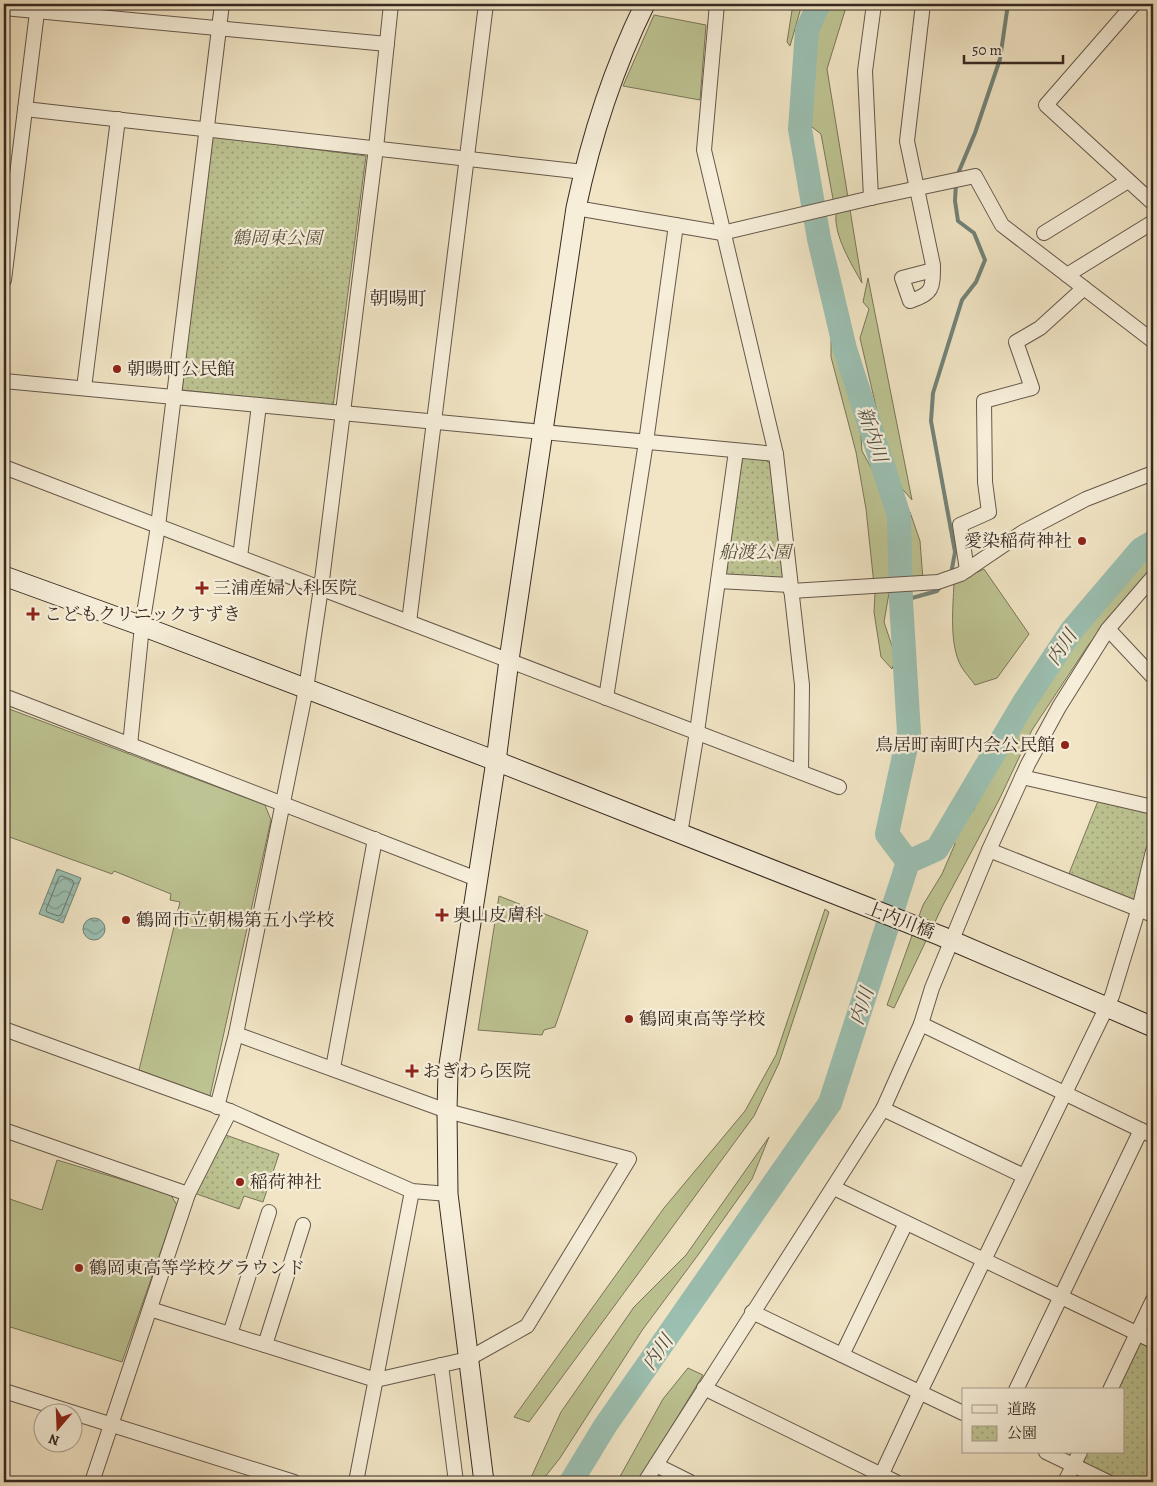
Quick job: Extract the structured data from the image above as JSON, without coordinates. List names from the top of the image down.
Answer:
{
  "streets": {
    "street": ["上内川橋"]
  },
  "districts": ["朝暘町"],
  "water": ["新内川", "内川"],
  "parks": ["鶴岡東公園", "船渡公園"],
  "places": {
    "other": [
      "朝暘町公民館",
      "愛染稲荷神社",
      "鳥居町南町内会公民館",
      "鶴岡市立朝楊第五小学校",
      "鶴岡東高等学校",
      "稲荷神社",
      "鶴岡東高等学校グラウンド"
    ],
    "health": [
      "三浦産婦人科医院",
      "こどもクリニックすずき",
      "奥山皮膚科",
      "おぎわら医院"
    ]
  },
  "legend": ["道路", "公園"],
  "scale_bar": "50 m",
  "north": "bottom"
}
